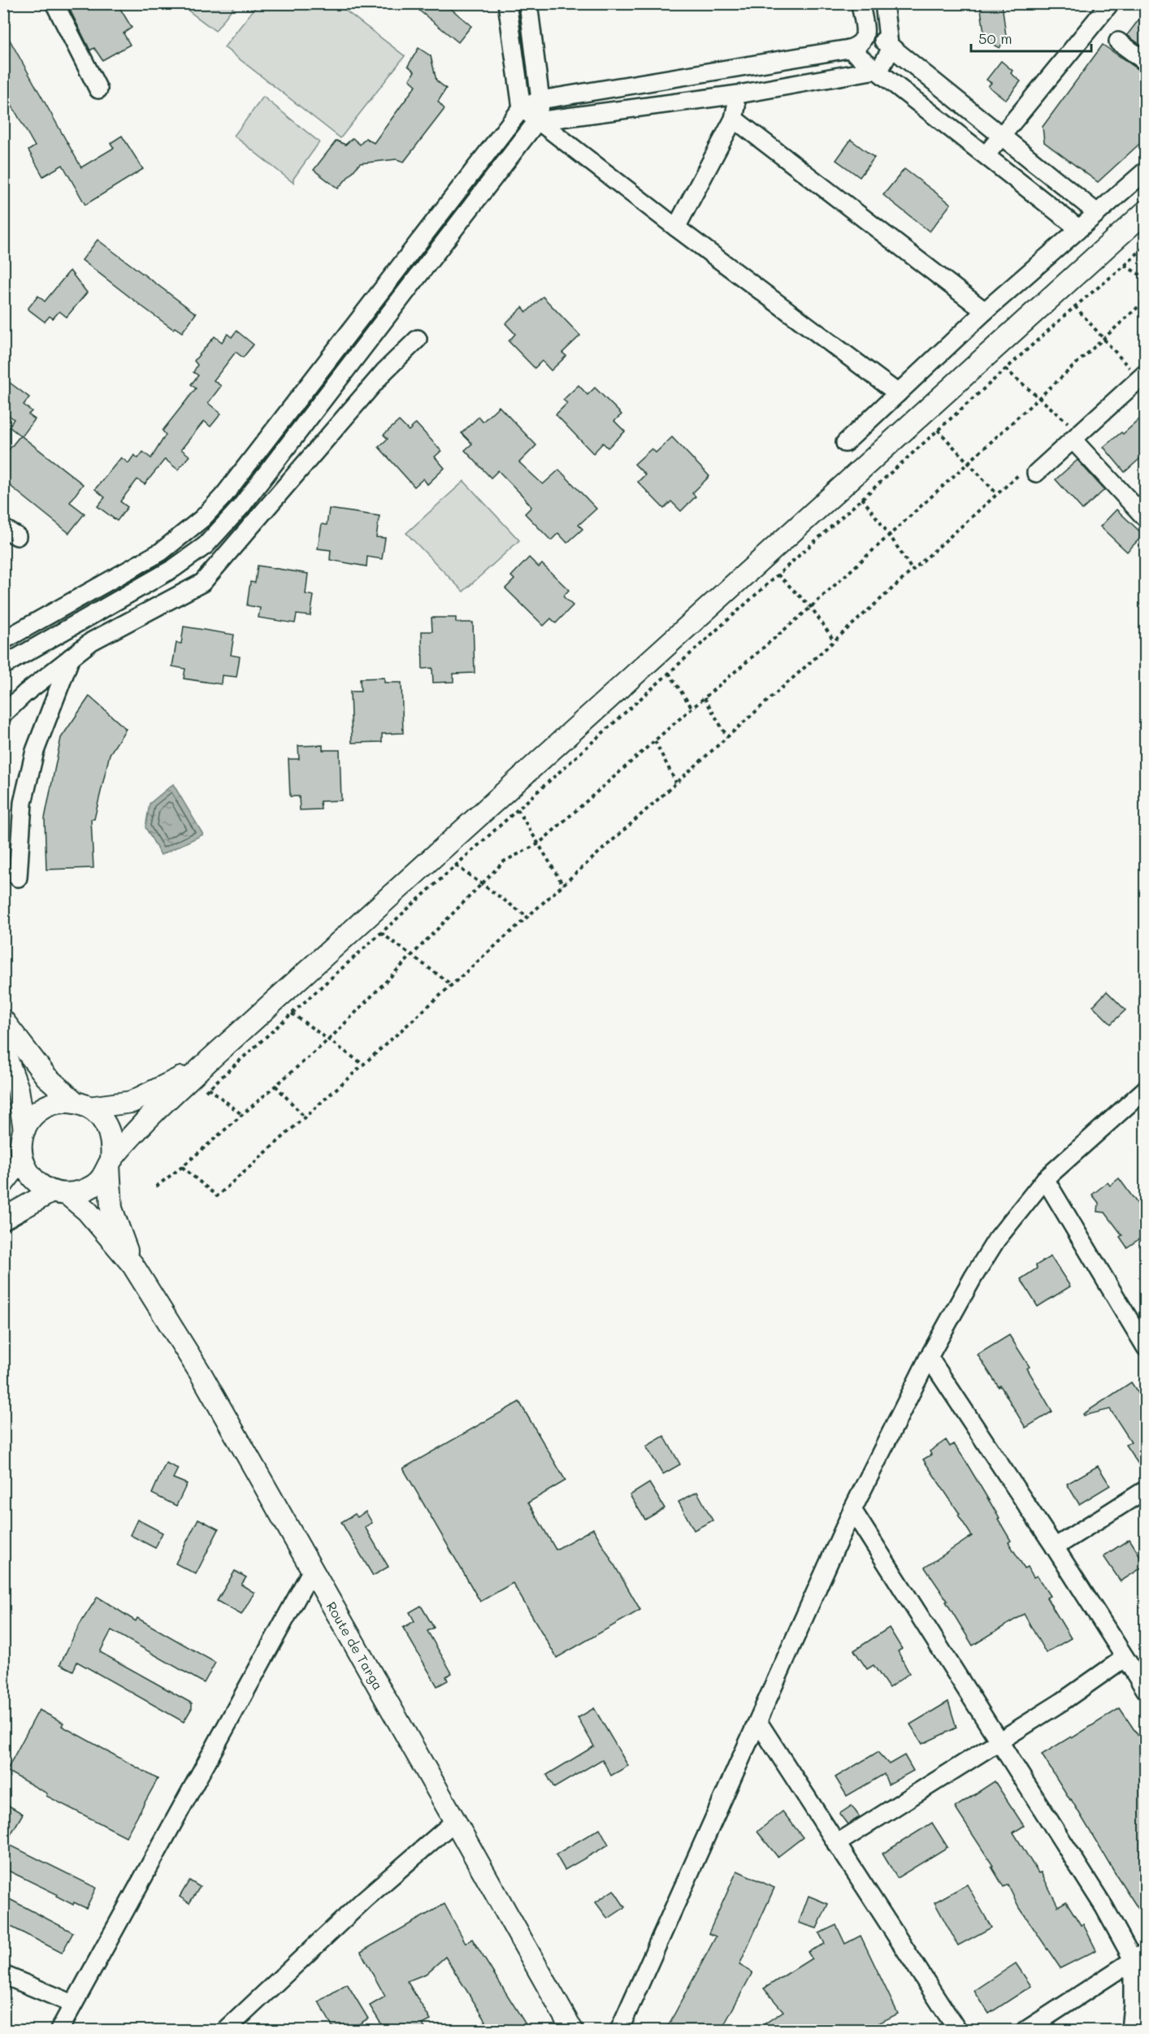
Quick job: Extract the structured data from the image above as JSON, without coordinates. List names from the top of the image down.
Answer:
{
  "streets": {
    "main road": ["Route de Targa"]
  },
  "scale_bar": "50 m"
}
